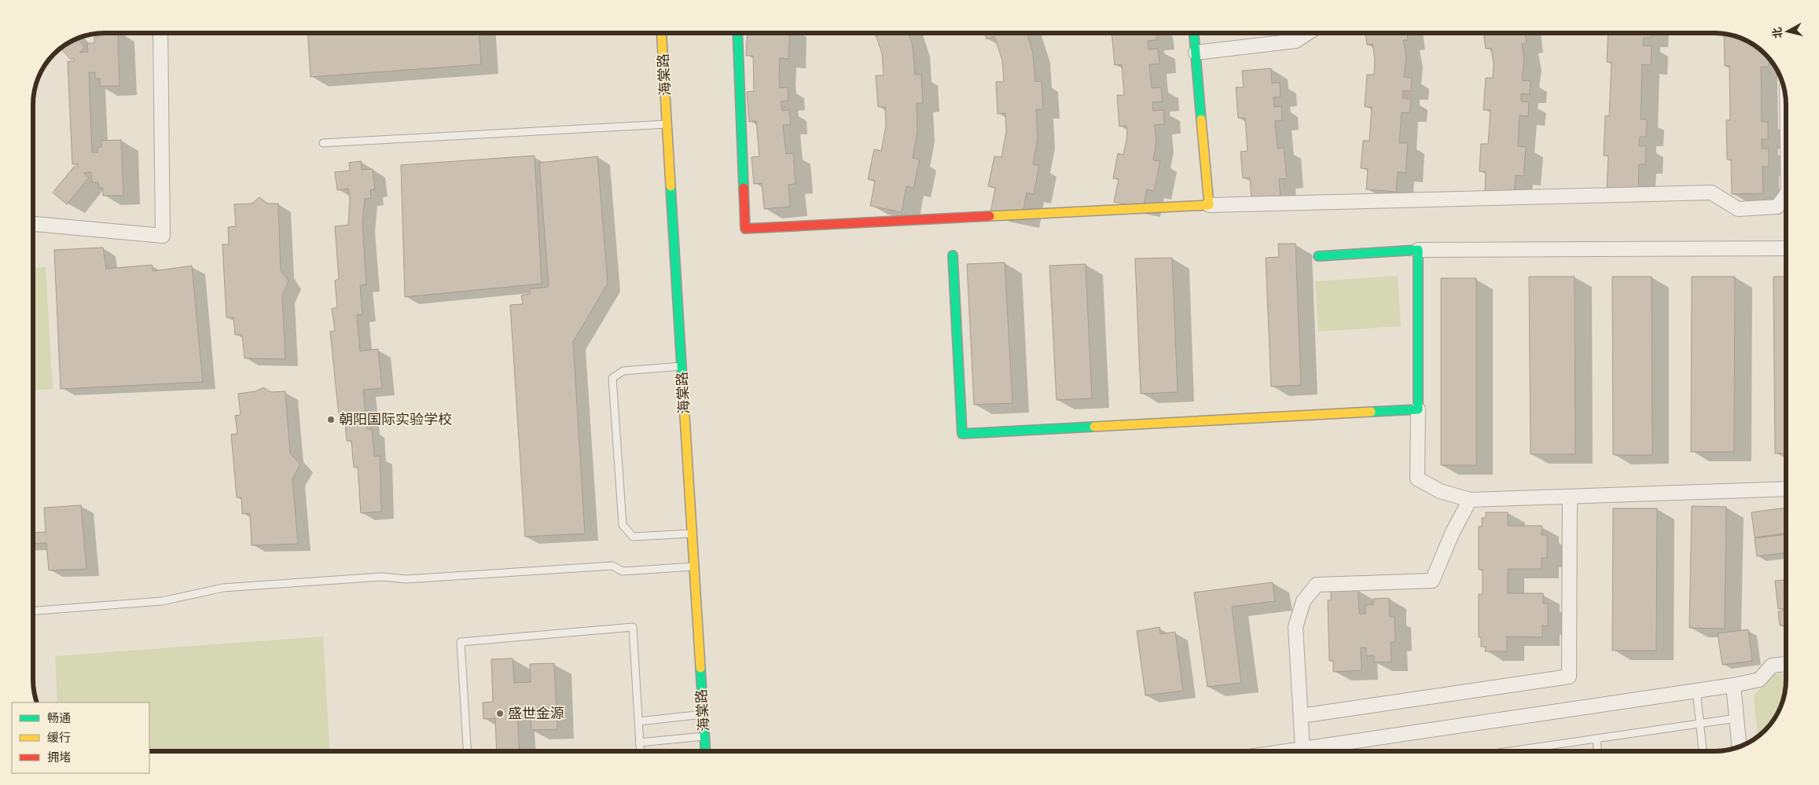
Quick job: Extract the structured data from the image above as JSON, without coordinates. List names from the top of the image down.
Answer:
{
  "streets": {
    "street": ["海棠路"]
  },
  "places": ["朝阳国际实验学校", "盛世金源"],
  "legend": ["畅通", "缓行", "拥堵"],
  "north": "left"
}
